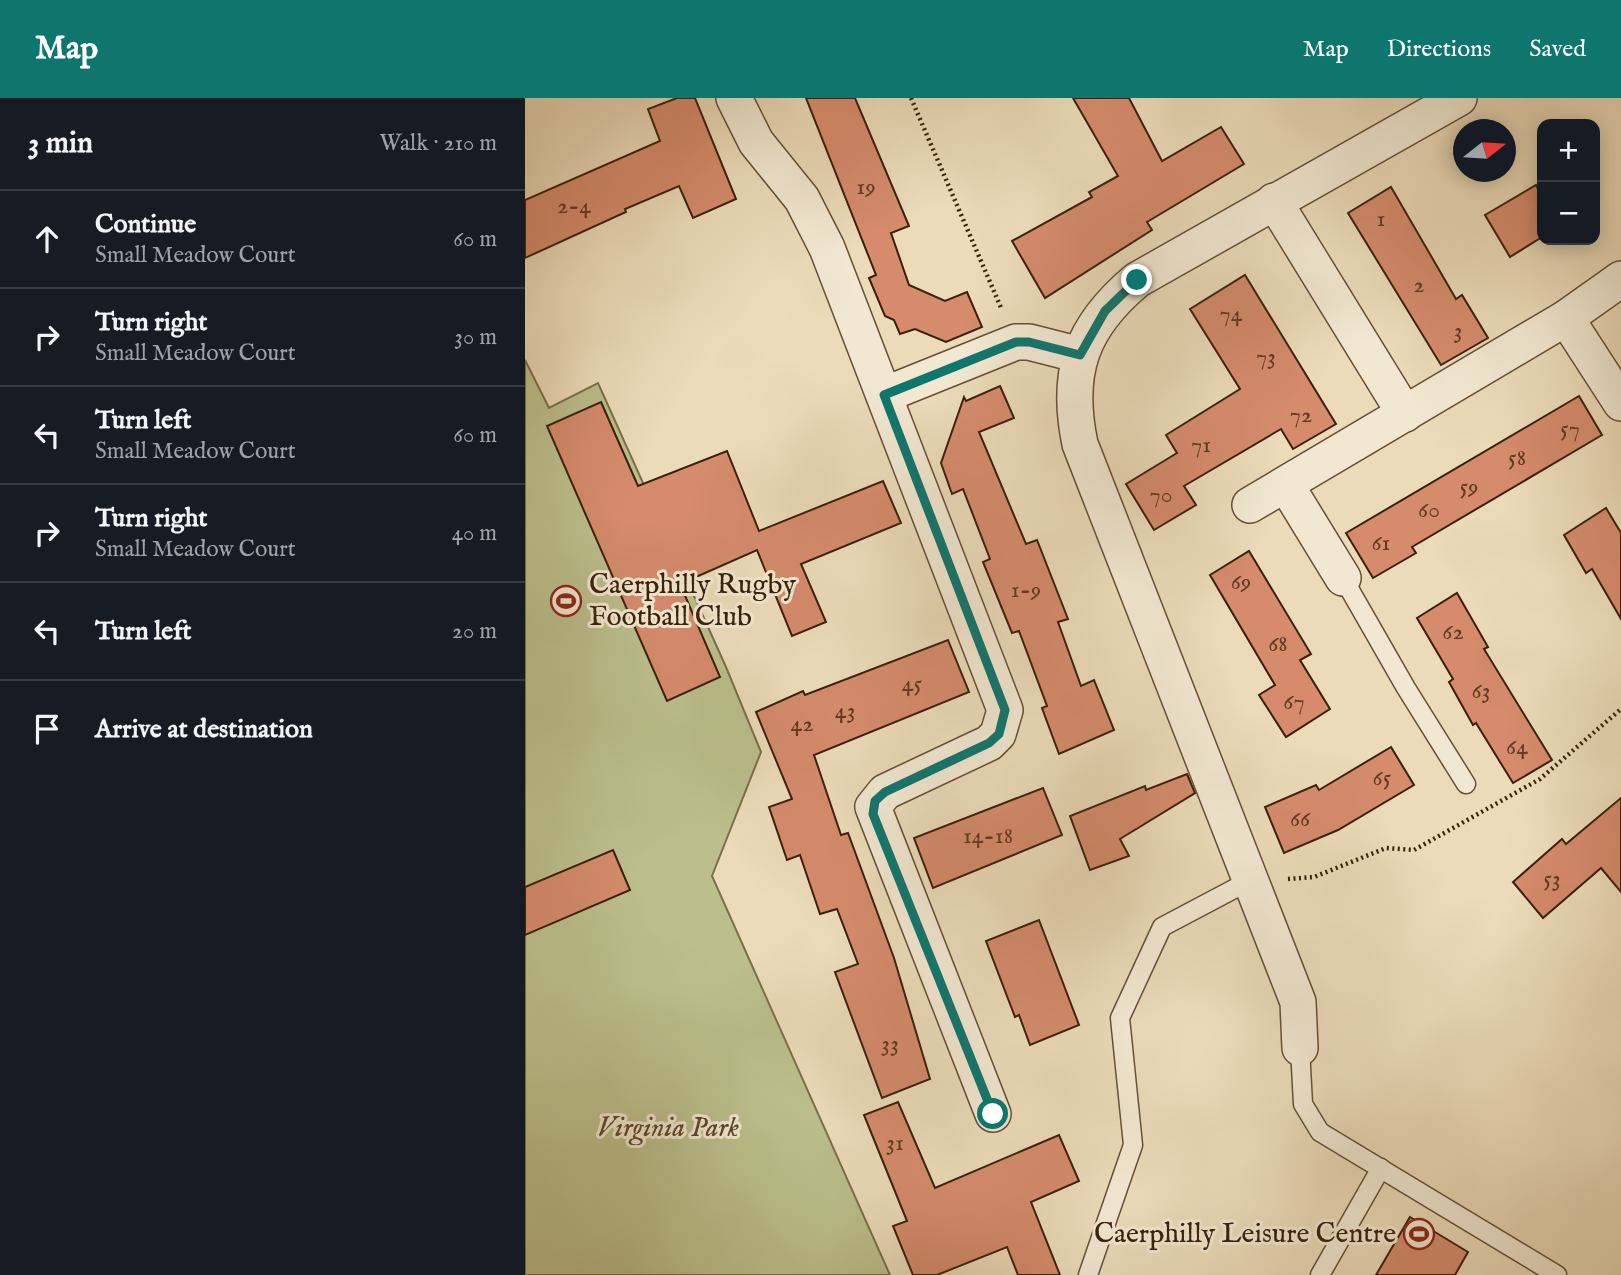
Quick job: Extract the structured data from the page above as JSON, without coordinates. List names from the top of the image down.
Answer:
{
  "parks": ["Virginia Park"],
  "places": {
    "sports": ["Caerphilly Rugby Football Club", "Caerphilly Leisure Centre"]
  },
  "house_numbers": [
    "19",
    "2-4",
    "1",
    "2",
    "74",
    "3",
    "73",
    "72",
    "57",
    "71",
    "58",
    "59",
    "70",
    "60",
    "61",
    "69",
    "1-9",
    "62",
    "68",
    "45",
    "63",
    "67",
    "43",
    "42",
    "64",
    "65",
    "66",
    "14-18",
    "53",
    "33",
    "31"
  ],
  "north": "right",
  "page": {
    "header": "Map",
    "nav": ["Map", "Directions", "Saved"],
    "heading": ["3 min", "Walk · 210 m"],
    "map_buttons": ["+", "−"],
    "list": [
      ["Continue", "Small Meadow Court", "60 m"],
      ["Turn right", "Small Meadow Court", "30 m"],
      ["Turn left", "Small Meadow Court", "60 m"],
      ["Turn right", "Small Meadow Court", "40 m"],
      ["Turn left", "20 m"],
      "Arrive at destination"
    ]
  }
}
